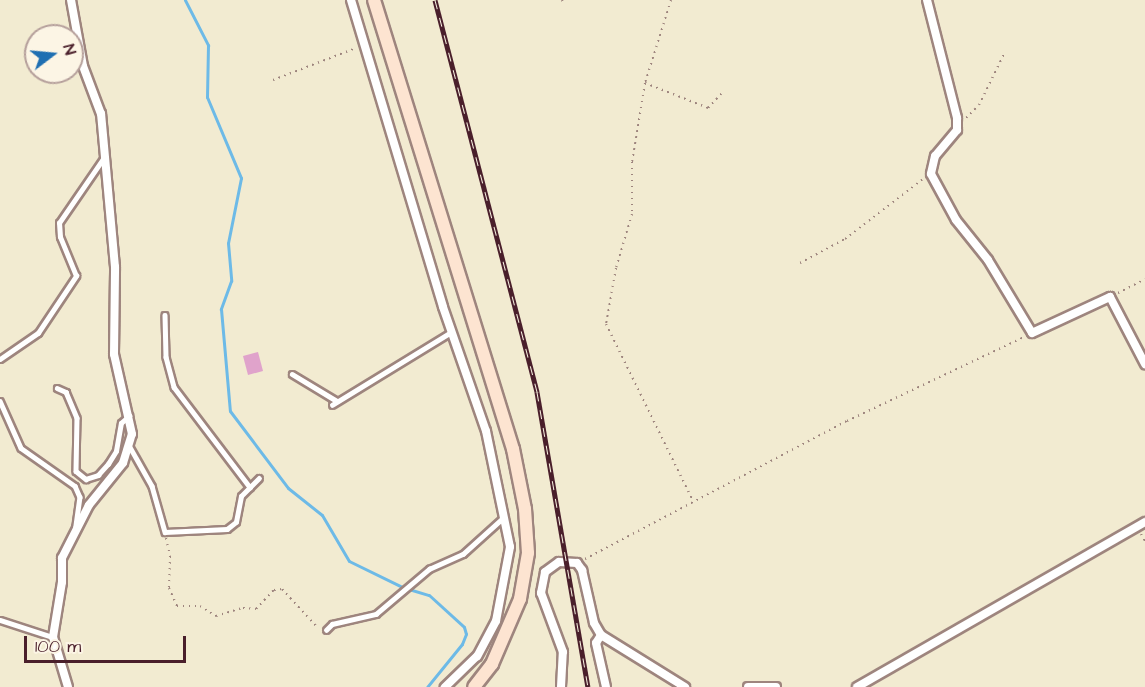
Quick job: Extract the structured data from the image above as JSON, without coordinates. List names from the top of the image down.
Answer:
{
  "scale_bar": "100 m",
  "north": "right"
}
